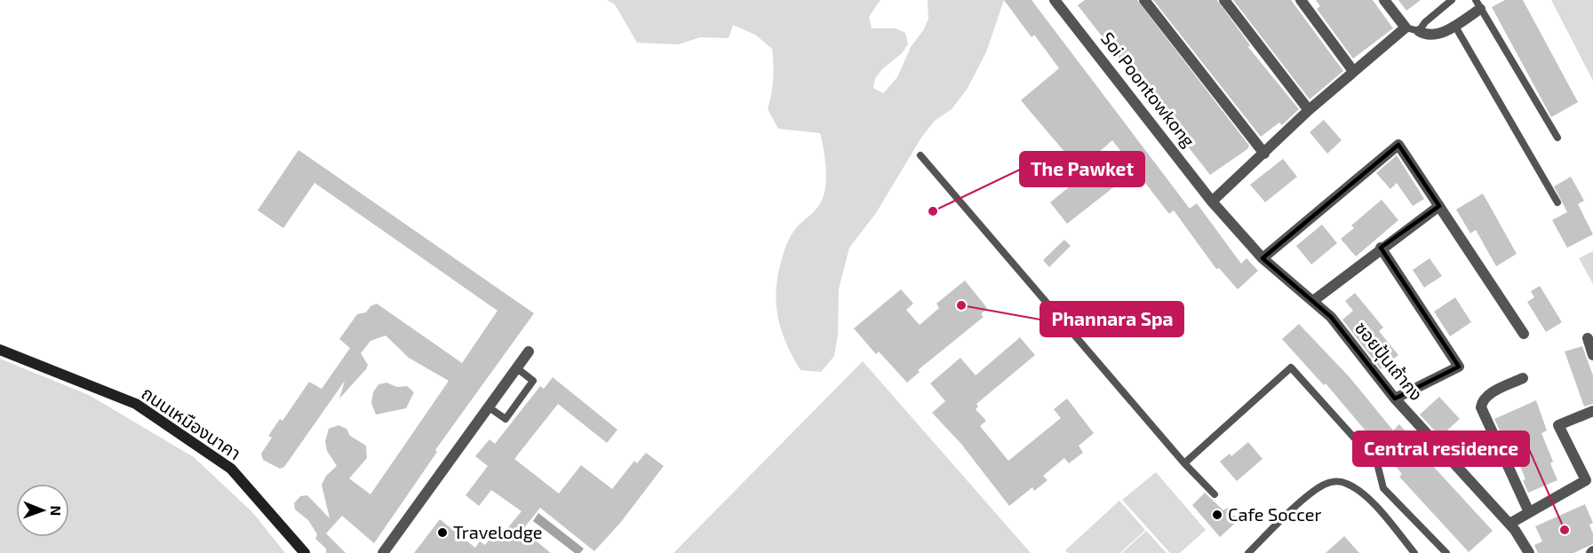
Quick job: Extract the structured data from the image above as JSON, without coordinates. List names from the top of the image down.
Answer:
{
  "streets": {
    "street": ["Soi Poontowkong", "ซอยปุ้นเถ้ากง", "ถนนเหมืองนาคา"]
  },
  "crossings": [
    ["Soi Poontowkong", "ซอยปุ้นเถ้ากง"]
  ],
  "places": [
    "The Pawket",
    "Phannara Spa",
    "Cafe Soccer",
    "Central residence",
    "Travelodge"
  ],
  "north": "right"
}
